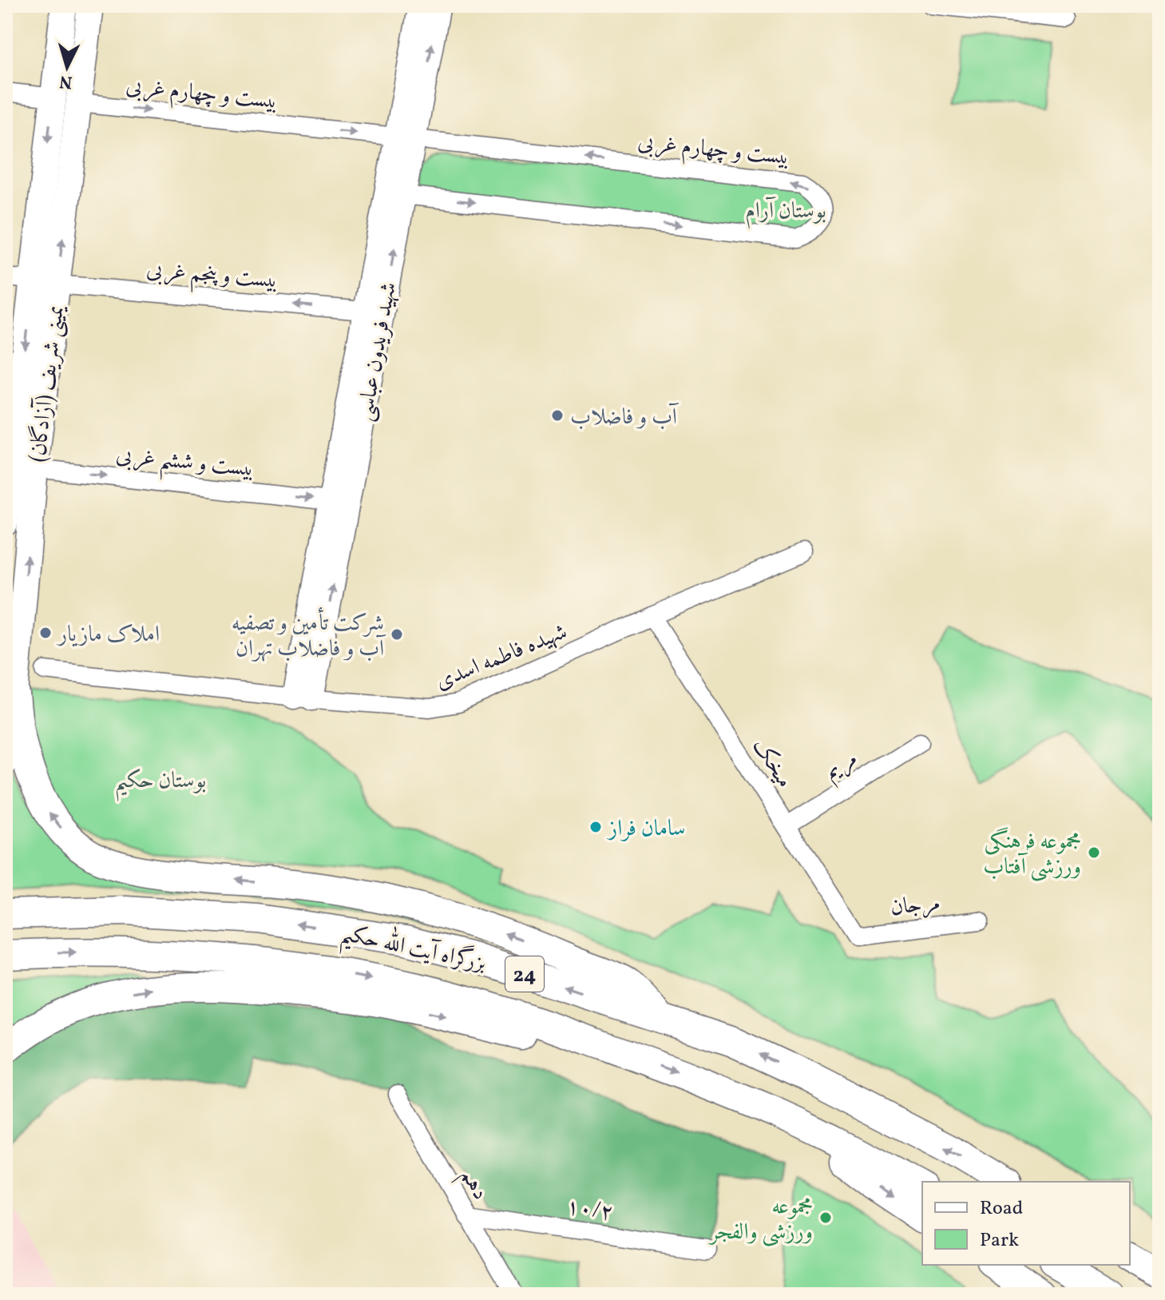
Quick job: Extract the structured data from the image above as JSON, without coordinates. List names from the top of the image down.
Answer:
{
  "streets": {
    "highway": ["بزرگراه آیت الله حکیم", "24"],
    "main road": ["یمینی شریف (آزادگان)"],
    "street": [
      "بیست و چهارم غربی",
      "بیست و پنجم غربی",
      "شهید فریدون عباسی",
      "بیست و ششم غربی",
      "شهیده فاطمه اسدی",
      "میخک",
      "مریم",
      "مرجان",
      "دهم",
      "۱۰/۲"
    ]
  },
  "crossings": [
    ["بیست و چهارم غربی", "شهید فریدون عباسی"],
    ["بیست و چهارم غربی", "یمینی شریف (آزادگان)"],
    ["بیست و پنجم غربی", "شهید فریدون عباسی"],
    ["بیست و پنجم غربی", "یمینی شریف (آزادگان)"],
    ["شهید فریدون عباسی", "بیست و ششم غربی"],
    ["شهید فریدون عباسی", "شهیده فاطمه اسدی"],
    ["یمینی شریف (آزادگان)", "بیست و ششم غربی"],
    ["شهیده فاطمه اسدی", "میخک"],
    ["میخک", "مریم"],
    ["میخک", "مرجان"],
    ["دهم", "۱۰/۲"]
  ],
  "one_way": ["بیست و پنجم غربی", "بیست و ششم غربی"],
  "parks": ["بوستان آرام", "بوستان حکیم"],
  "places": [
    "آب و فاضلاب",
    "املاک مازیار",
    "شركت تأمين و تصفيه آب و فاضلاب تهران",
    "سامان فراز",
    "مجموعه فرهنگی ورزشی آفتاب",
    "مجموعه ورزشی والفجر"
  ],
  "legend": ["Road", "Park"],
  "north": "bottom"
}
